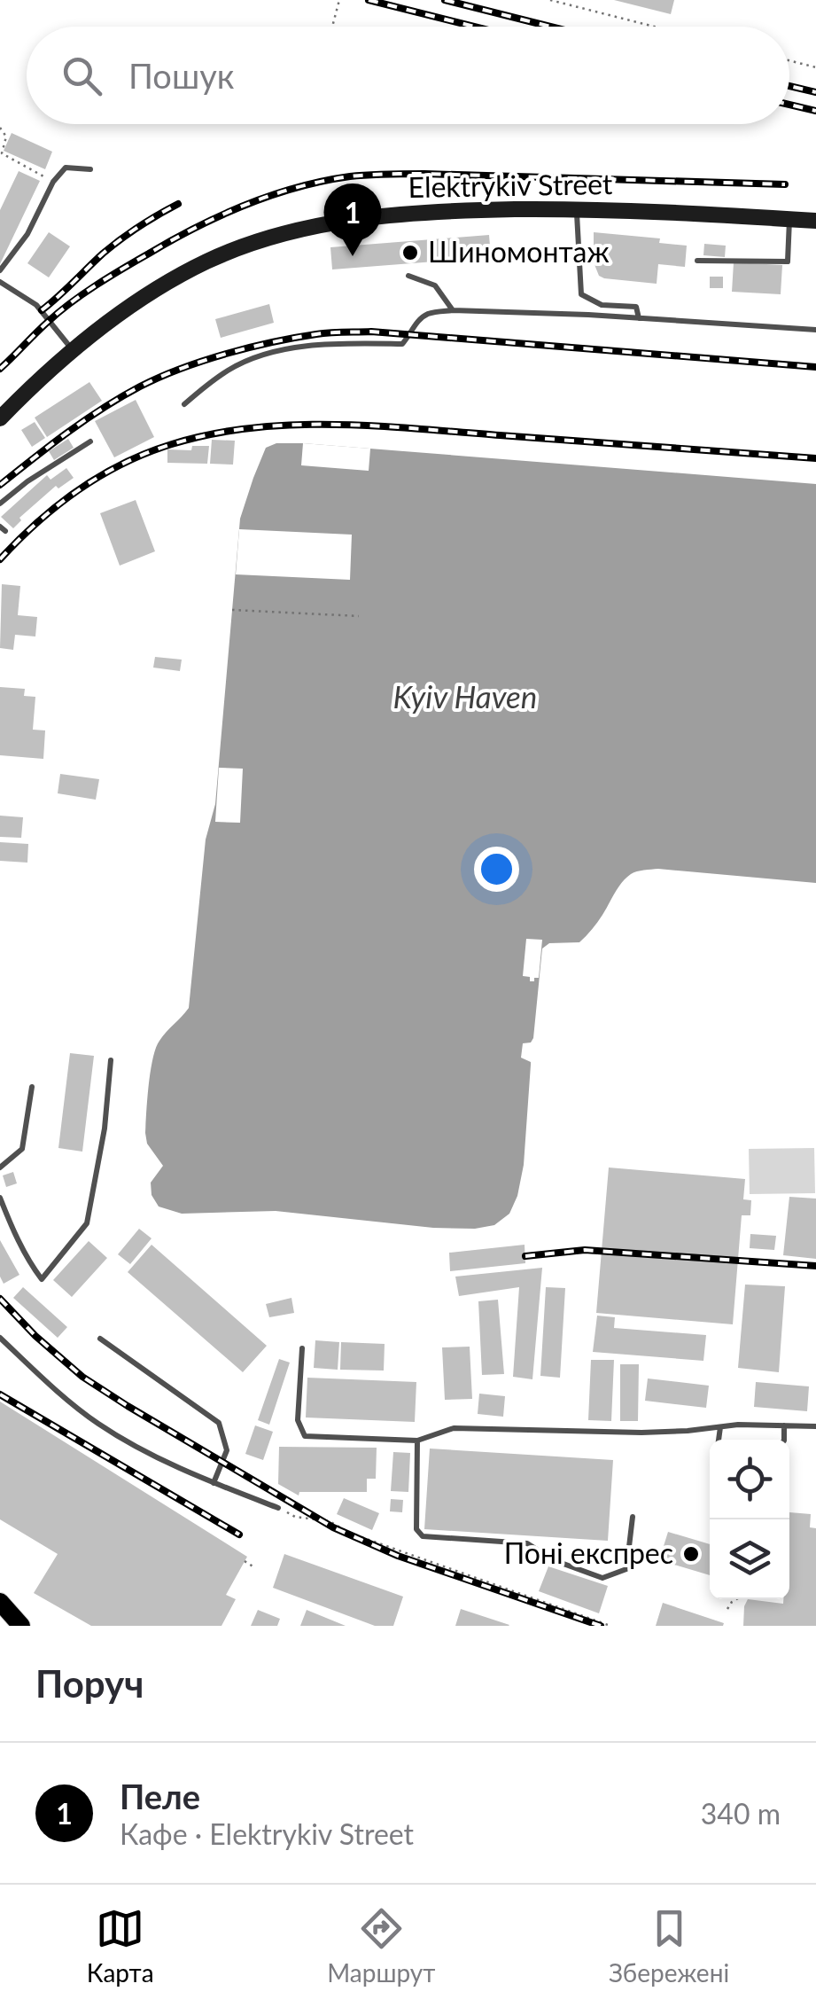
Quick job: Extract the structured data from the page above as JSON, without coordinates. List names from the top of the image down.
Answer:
{
  "streets": {
    "street": ["Elektrykiv Street"]
  },
  "water": ["Kyiv Haven"],
  "places": ["Шиномонтаж", "Поні експрес"],
  "page": {
    "search": "Пошук",
    "pins": "1",
    "heading": "Поруч",
    "list": [
      {
        "mark": "1",
        "name": "Пеле",
        "note": "Кафе · Elektrykiv Street",
        "value": "340 m"
      }
    ],
    "nav": ["Карта", "Маршрут", "Збережені"]
  }
}
